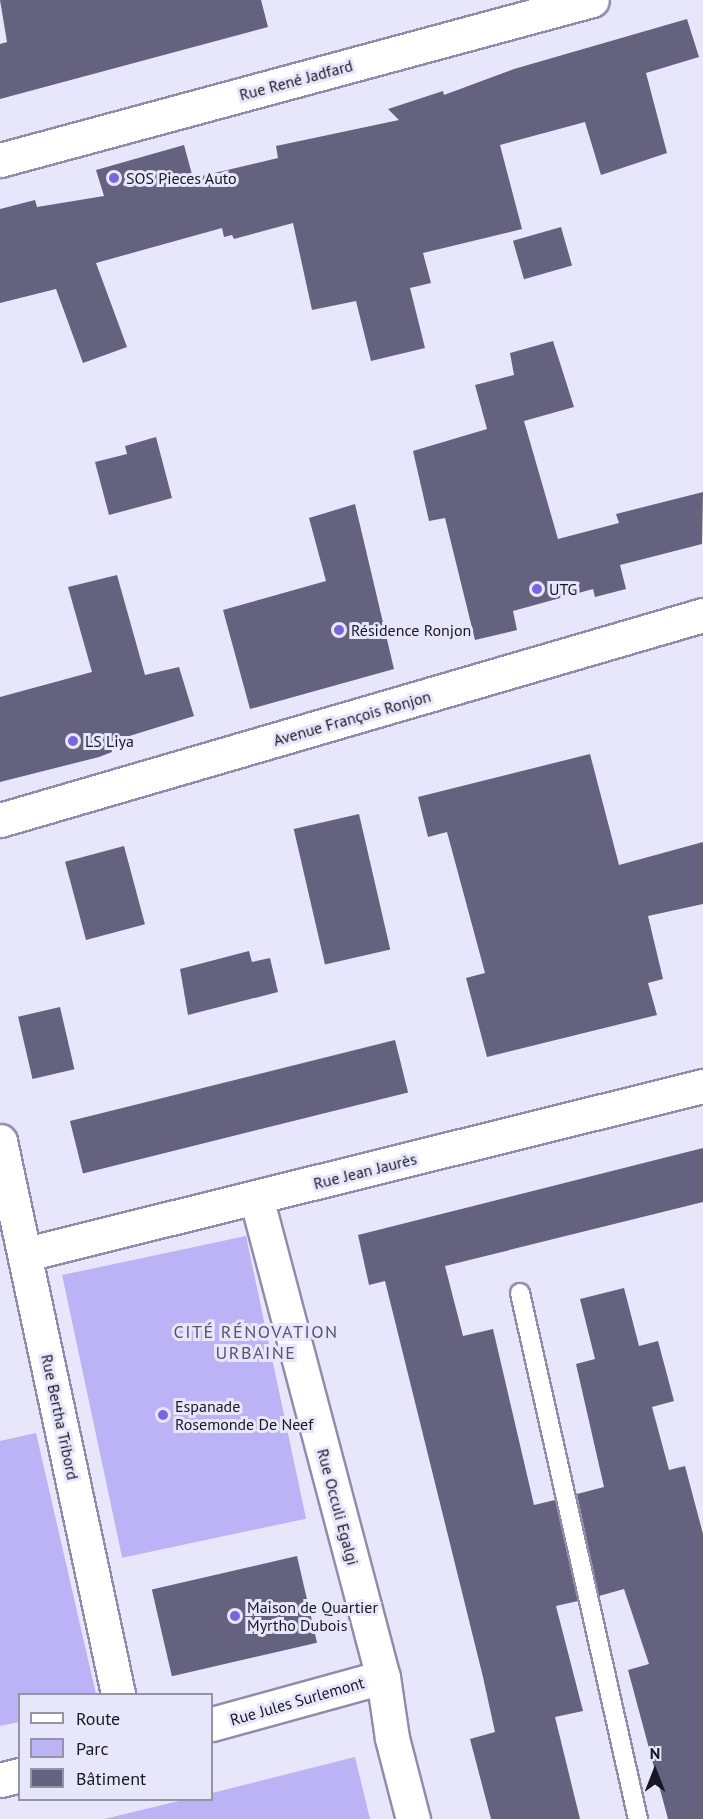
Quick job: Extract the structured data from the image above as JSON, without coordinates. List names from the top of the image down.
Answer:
{
  "streets": {
    "street": [
      "Rue René Jadfard",
      "Avenue François Ronjon",
      "Rue Jean Jaurès",
      "Rue Bertha Tribord",
      "Rue Occuli Egalgi",
      "Rue Jules Surlemont"
    ]
  },
  "crossings": [
    ["Rue Jean Jaurès", "Rue Bertha Tribord"],
    ["Rue Jean Jaurès", "Rue Occuli Egalgi"],
    ["Rue Occuli Egalgi", "Rue Jules Surlemont"]
  ],
  "districts": ["CITÉ RÉNOVATION URBAINE"],
  "places": [
    "SOS Pieces Auto",
    "UTG",
    "Résidence Ronjon",
    "LS Liya",
    "Espanade Rosemonde De Neef",
    "Maison de Quartier Myrtho Dubois"
  ],
  "legend": ["Route", "Parc", "Bâtiment"],
  "north": "top"
}
